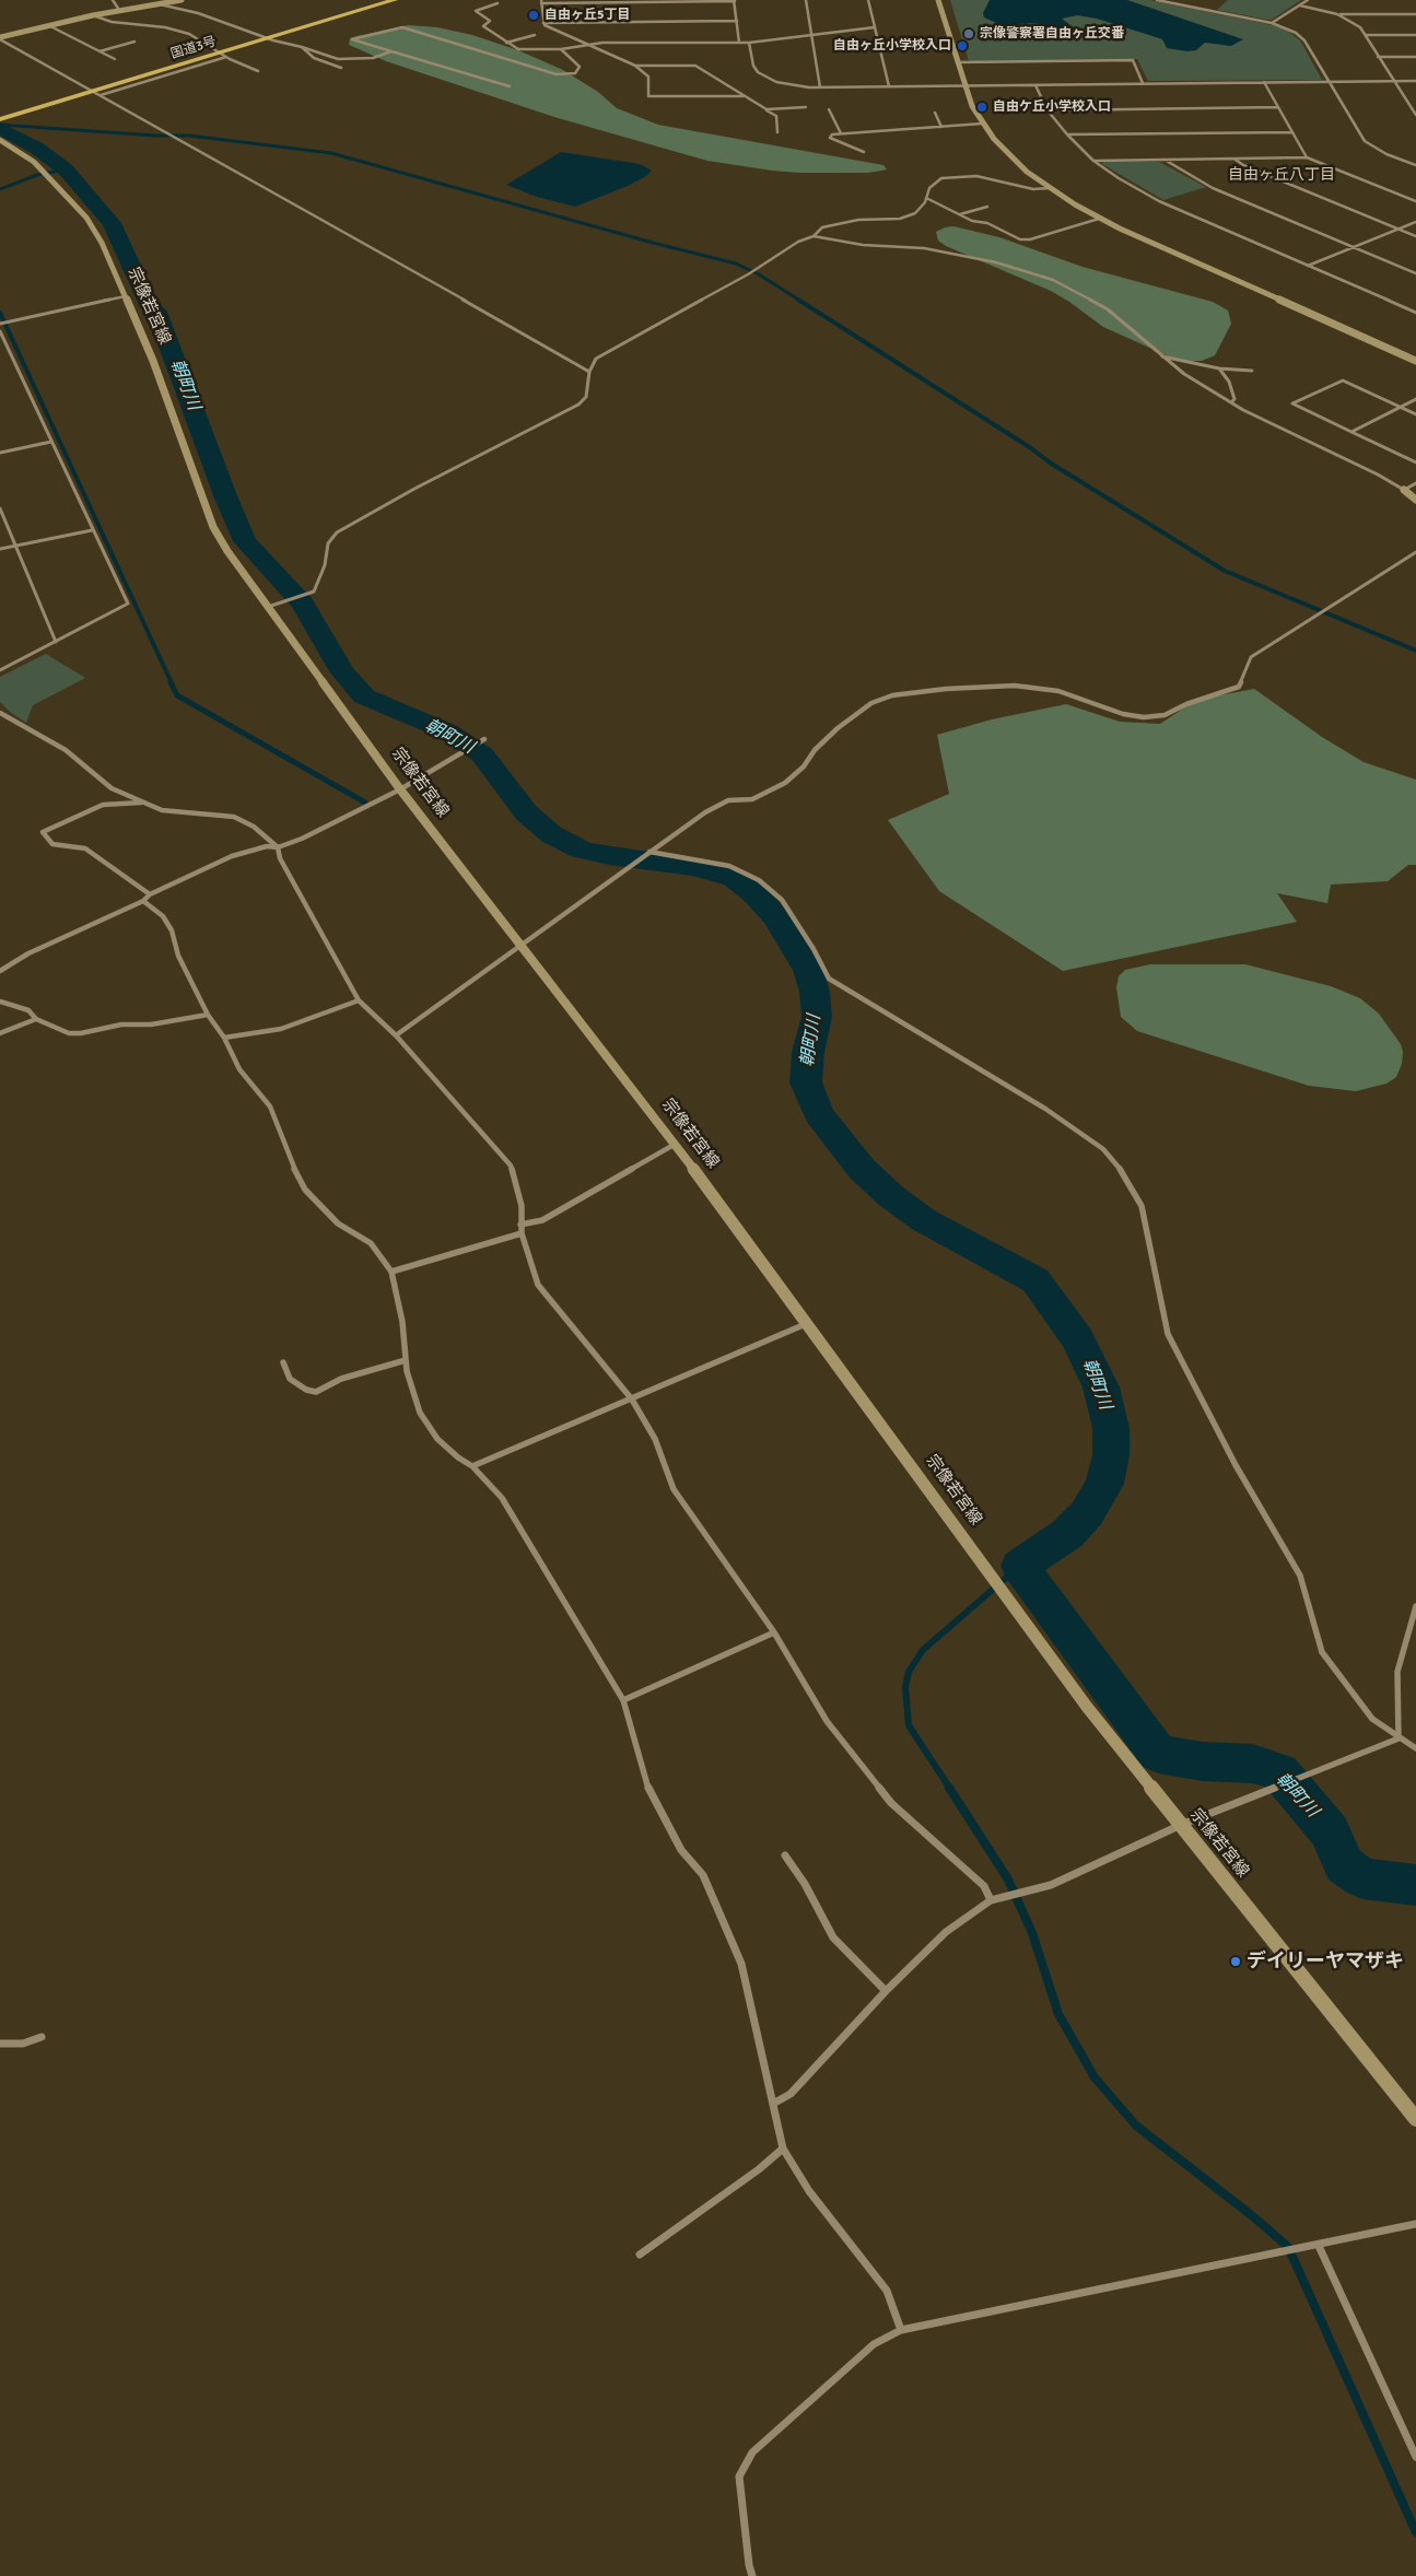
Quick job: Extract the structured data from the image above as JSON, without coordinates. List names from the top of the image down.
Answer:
{
  "streets": {
    "highway": ["国道3号"],
    "main road": ["宗像若宮線"]
  },
  "districts": ["自由ヶ丘八丁目"],
  "water": ["朝町川"],
  "places": [
    "自由ヶ丘5丁目",
    "宗像警察署自由ヶ丘交番",
    "自由ヶ丘小学校入口",
    "自由ケ丘小学校入口",
    "デイリーヤマザキ"
  ]
}
